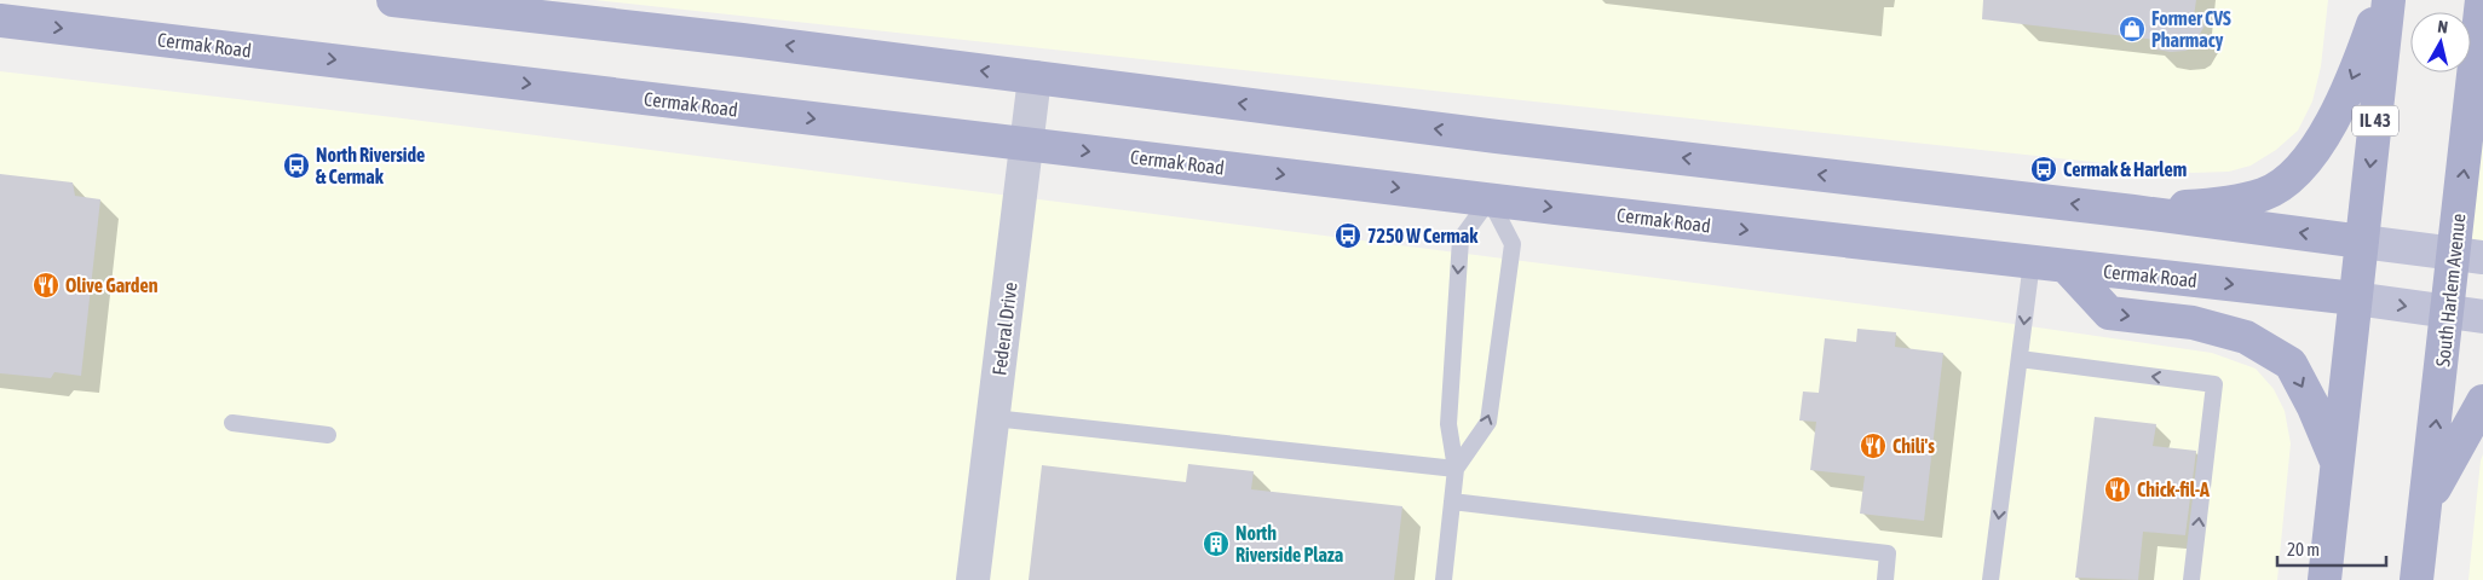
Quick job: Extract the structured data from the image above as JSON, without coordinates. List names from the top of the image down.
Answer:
{
  "streets": {
    "main road": ["Cermak Road", "IL 43", "South Harlem Avenue"],
    "street": ["Federal Drive"]
  },
  "crossings": [
    ["Cermak Road", "IL 43"],
    ["Cermak Road", "Federal Drive"]
  ],
  "places": {
    "shop": ["Former CVS Pharmacy"],
    "bus stop": ["North Riverside & Cermak", "Cermak & Harlem", "7250 W Cermak"],
    "restaurant": ["Olive Garden", "Chili's", "Chick-fil-A"],
    "building": ["North Riverside Plaza"]
  },
  "scale_bar": "20 m",
  "north": "top"
}
